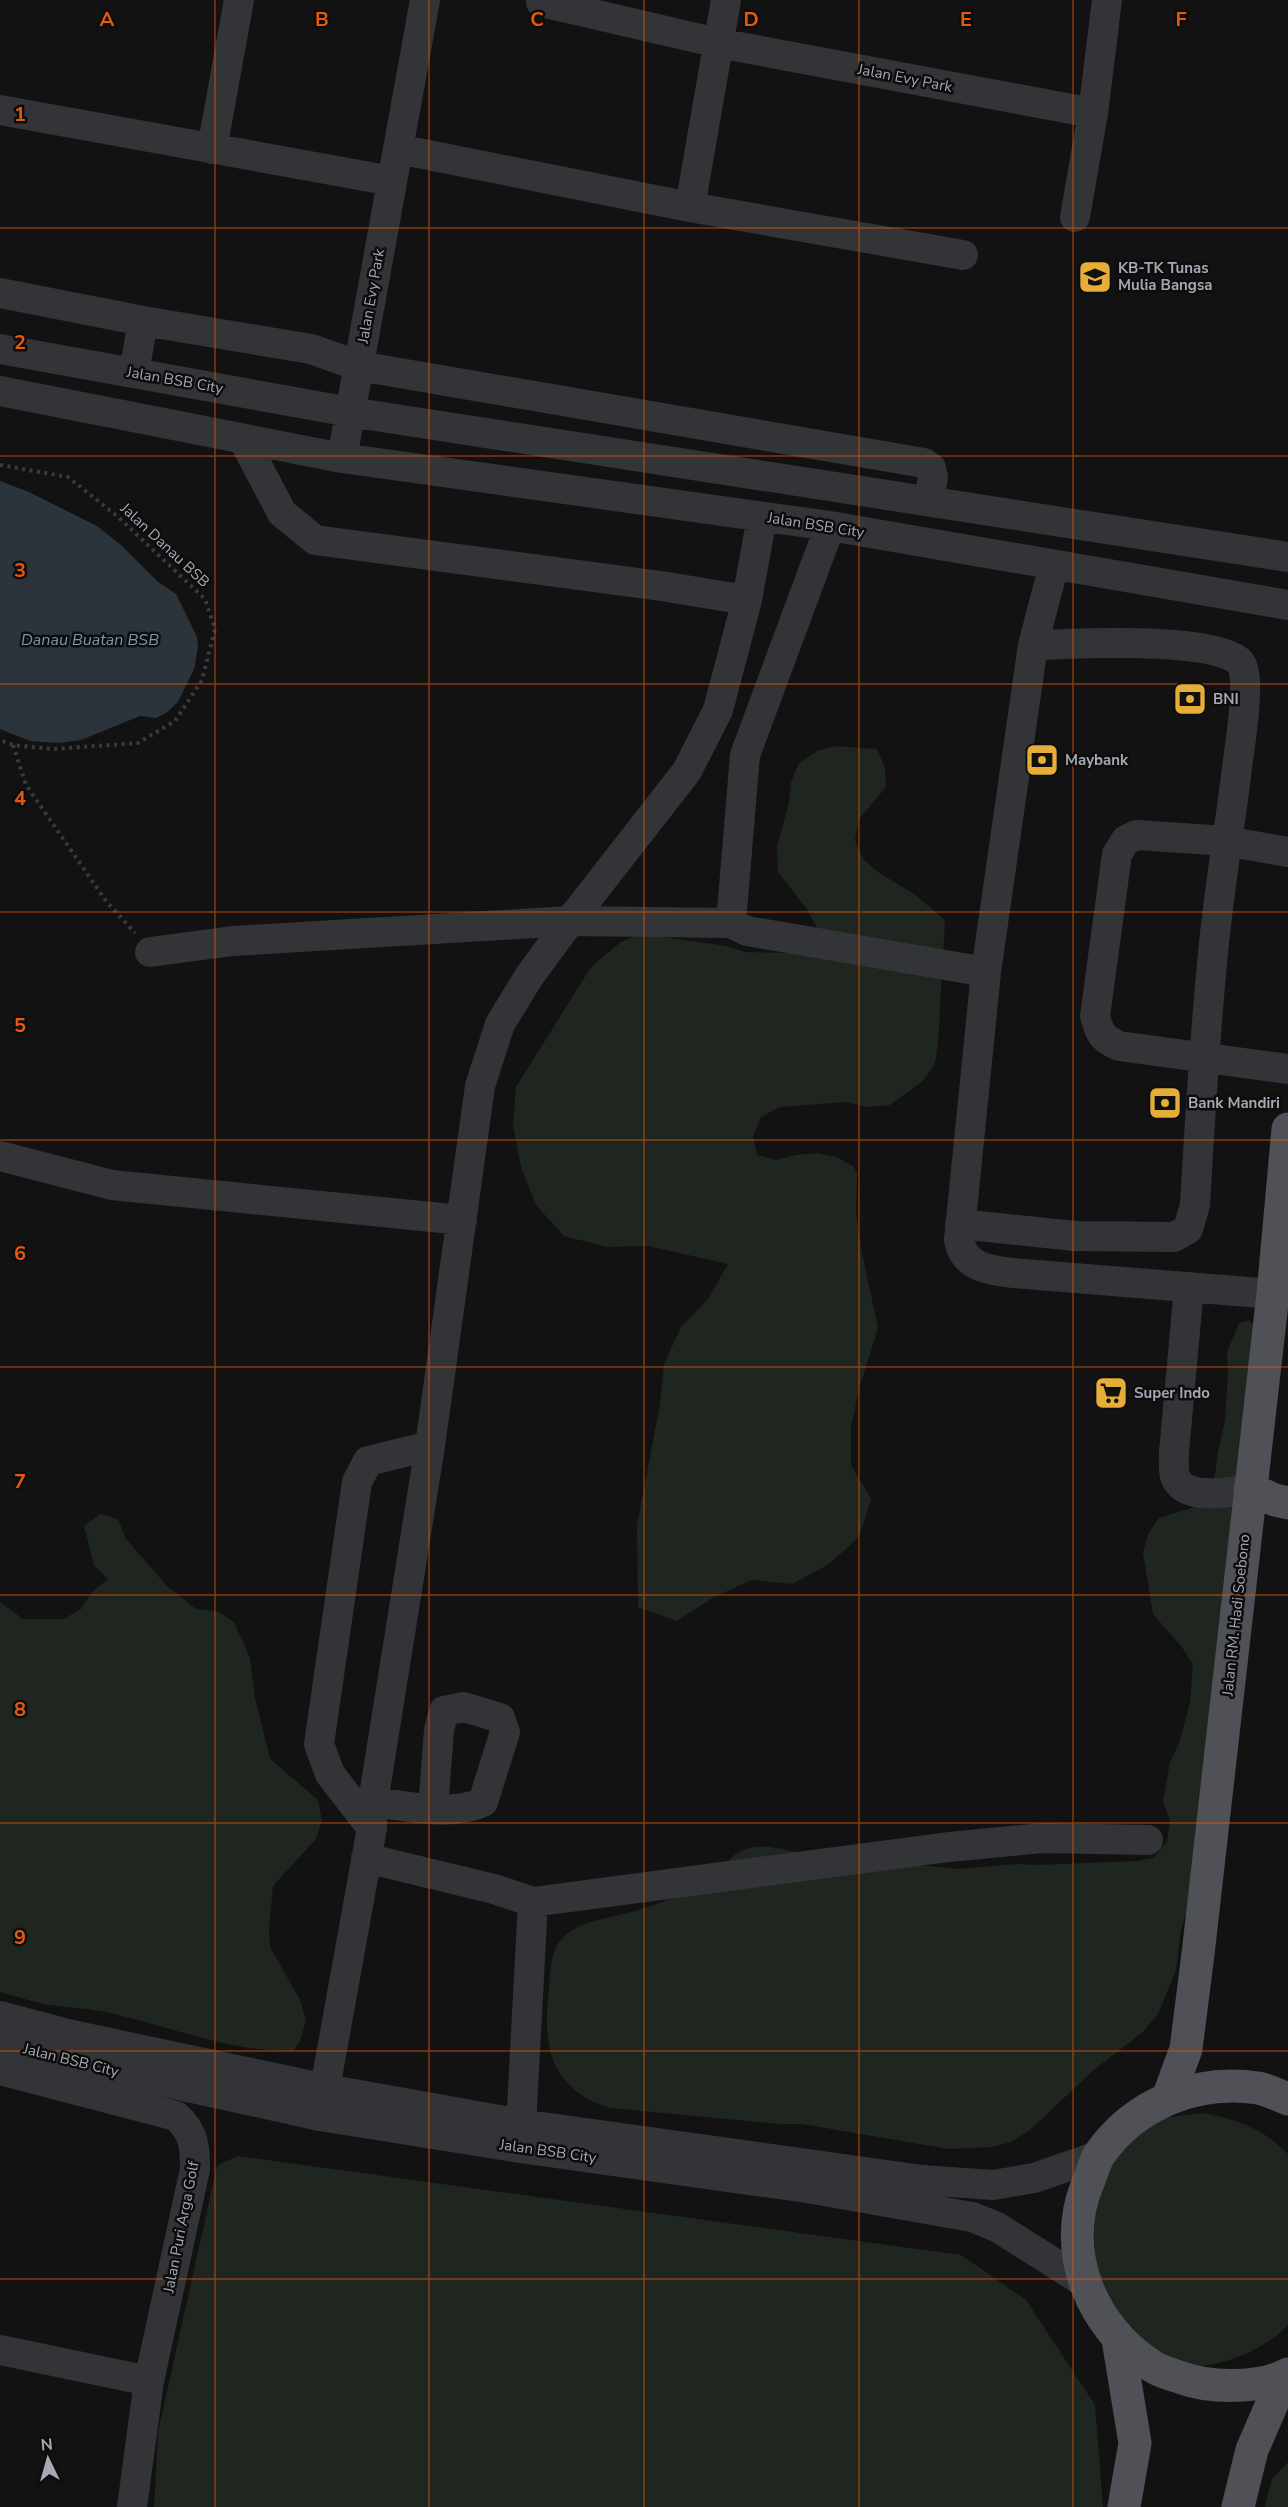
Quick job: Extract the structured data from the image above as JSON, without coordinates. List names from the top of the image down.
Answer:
{
  "streets": {
    "main road": ["Jalan RM. Hadi Soebono"],
    "street": ["Jalan Evy Park", "Jalan BSB City", "Jalan Puri Arga Golf"],
    "path": ["Jalan Danau BSB"]
  },
  "crossings": [
    ["Jalan Evy Park", "Jalan BSB City"]
  ],
  "water": ["Danau Buatan BSB"],
  "places": {
    "school or university": ["KB-TK Tunas Mulia Bangsa"],
    "bank": ["BNI", "Maybank", "Bank Mandiri"],
    "supermarket": ["Super Indo"]
  },
  "north": "top",
  "grid": {
    "columns": [
      "A",
      "B",
      "C",
      "D",
      "E",
      "F"
    ],
    "rows": [
      "1",
      "2",
      "3",
      "4",
      "5",
      "6",
      "7",
      "8",
      "9"
    ]
  }
}
